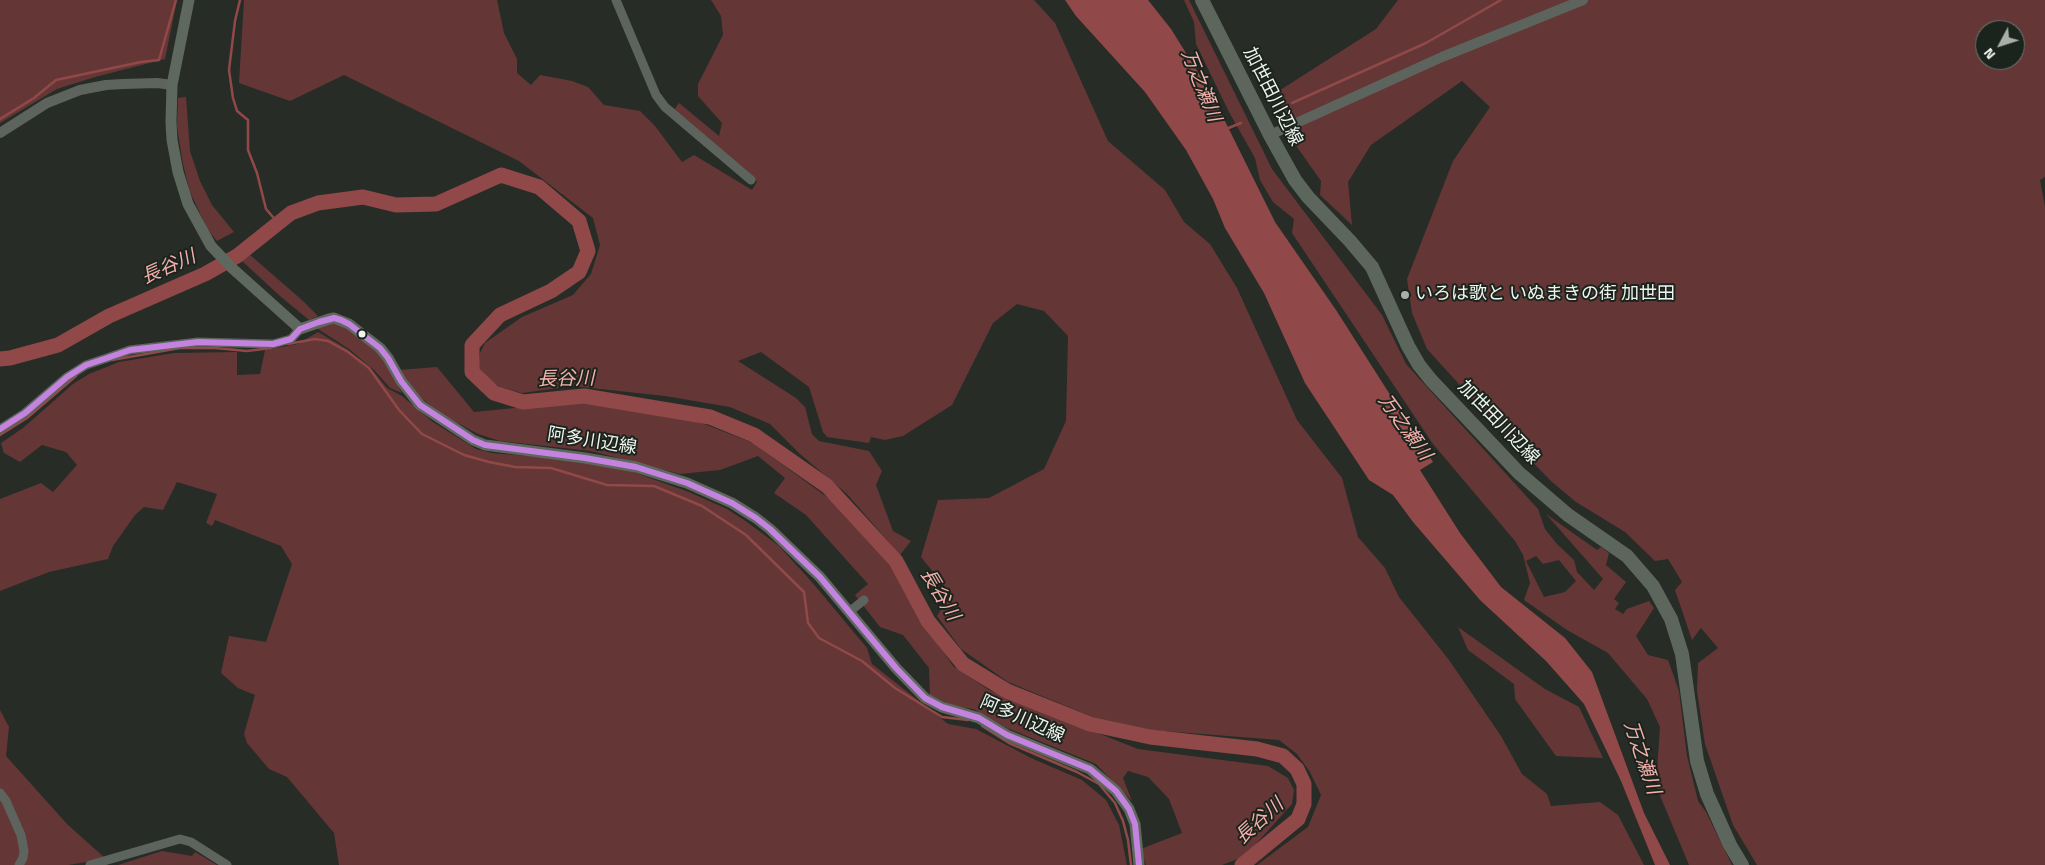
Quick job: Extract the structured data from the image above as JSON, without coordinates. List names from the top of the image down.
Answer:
{
  "streets": {
    "main road": ["加世田川辺線", "阿多川辺線"]
  },
  "water": ["万之瀬川", "長谷川"],
  "places": ["いろは歌と いぬまきの街 加世田"],
  "north": "bottom left"
}
